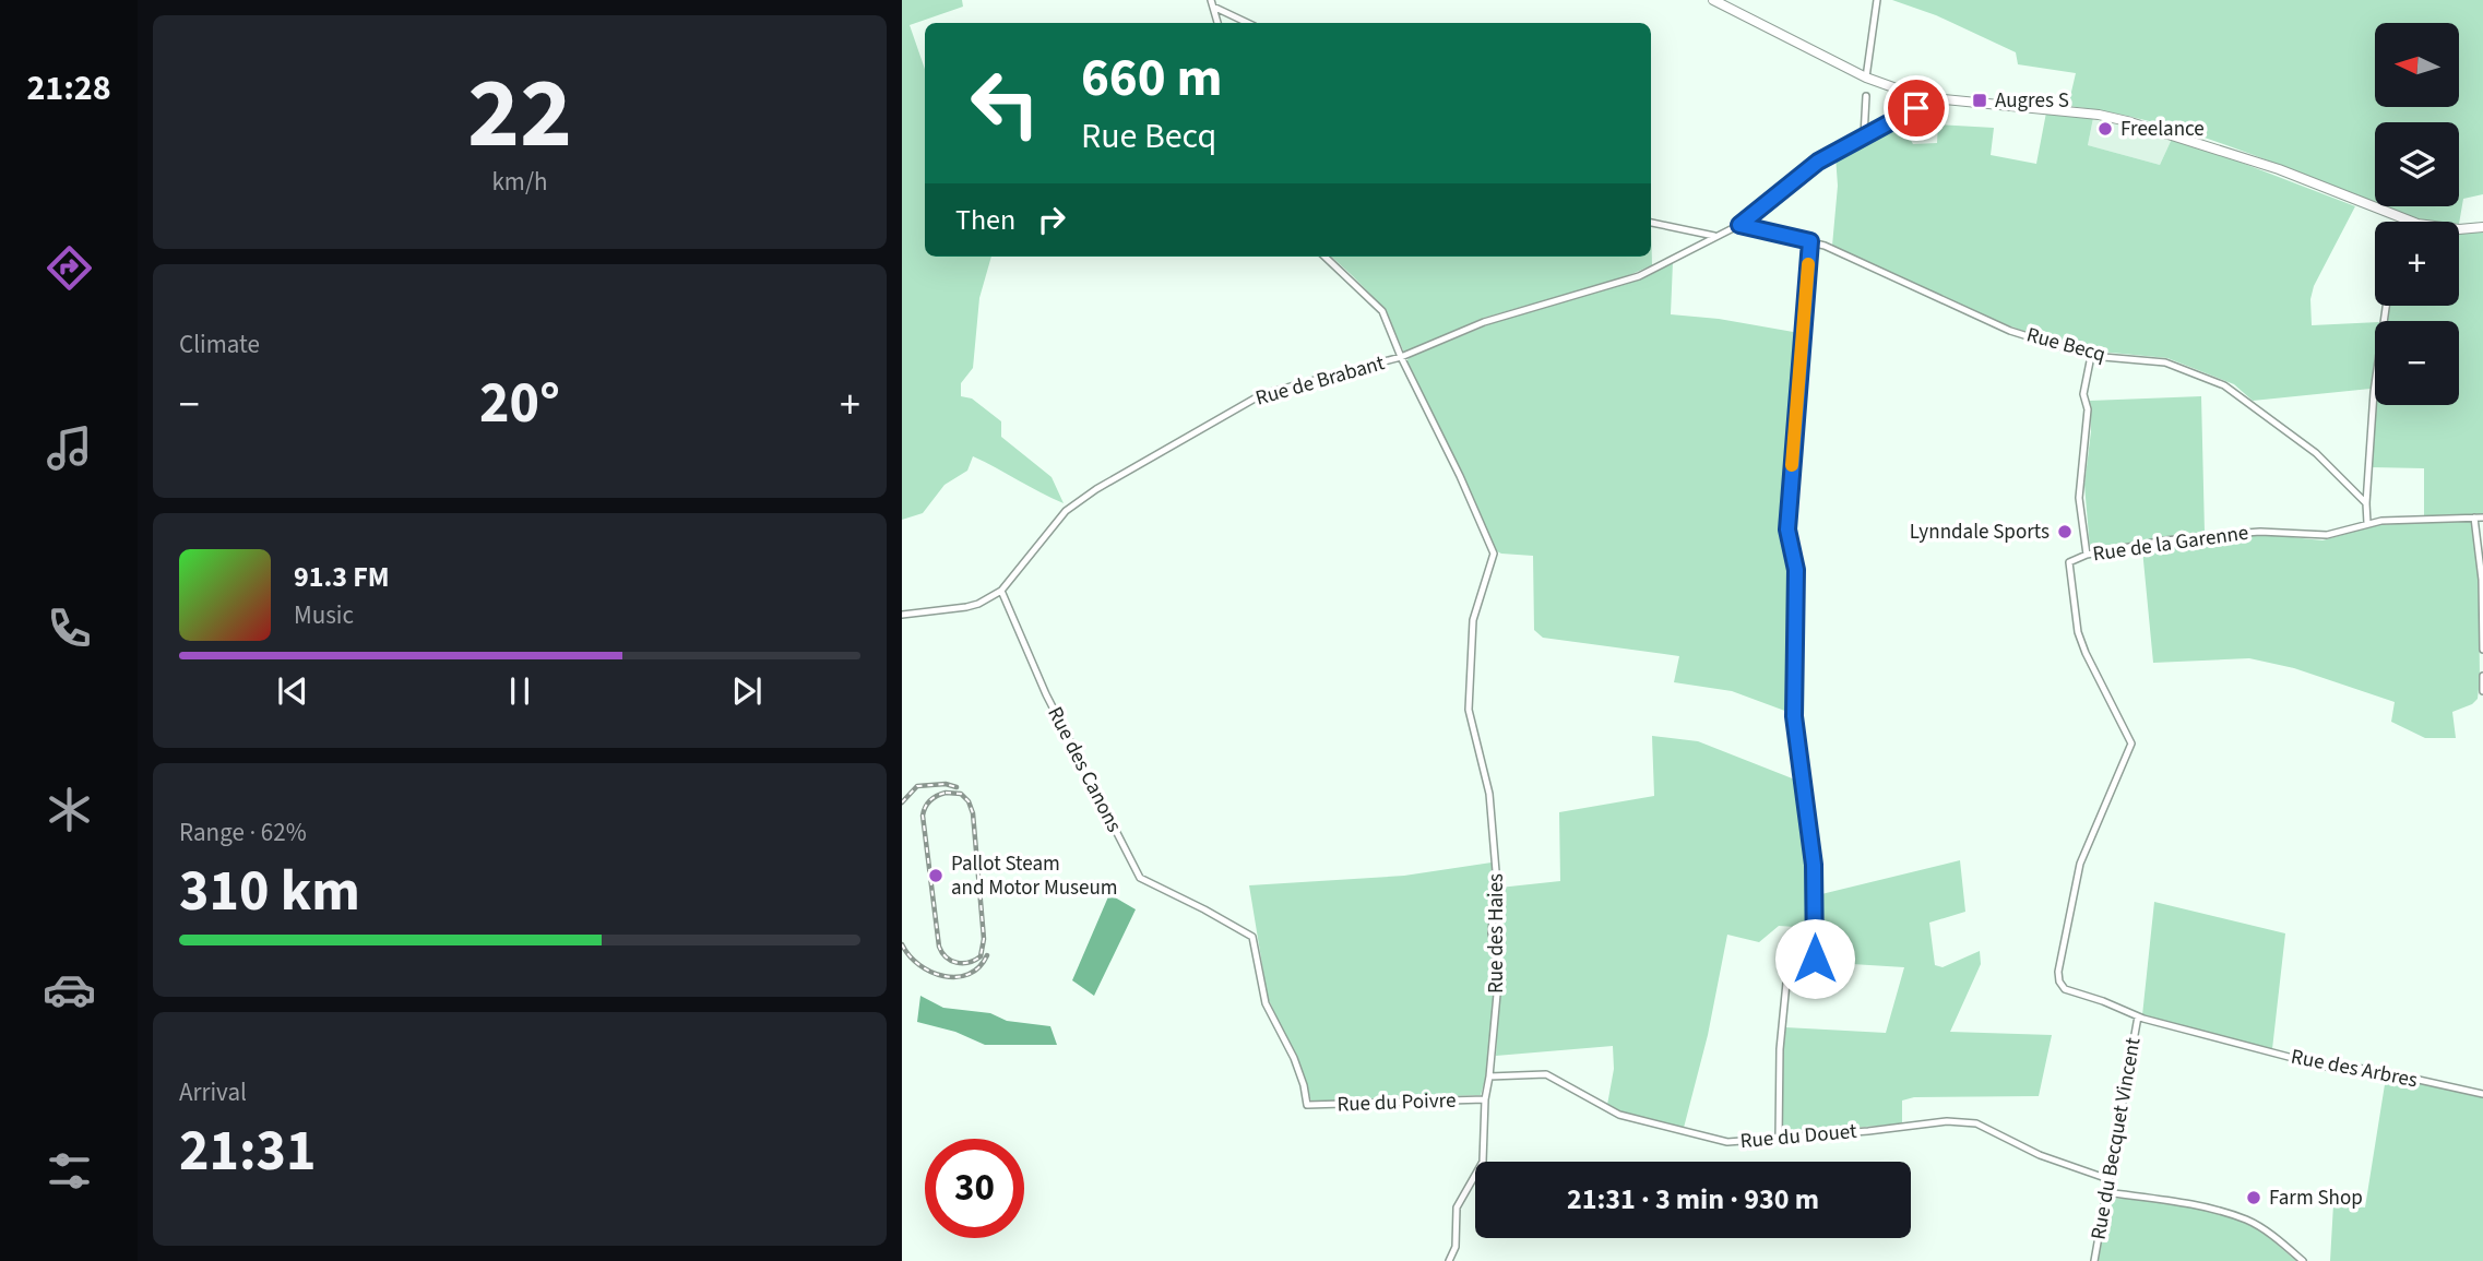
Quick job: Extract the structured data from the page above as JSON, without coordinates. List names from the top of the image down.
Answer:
{
  "streets": {
    "street": [
      "Rue Becq",
      "Rue de Brabant",
      "Rue de la Garenne",
      "Rue des Canons",
      "Rue des Haies",
      "Rue des Arbres",
      "Rue du Poivre",
      "Rue du Douet",
      "Rue du Becquet Vincent"
    ]
  },
  "crossings": [
    ["Rue Becq", "Rue de Brabant"],
    ["Rue de Brabant", "Rue des Canons"],
    ["Rue de Brabant", "Rue des Haies"],
    ["Rue de la Garenne", "Rue des Arbres"],
    ["Rue de la Garenne", "Rue du Becquet Vincent"],
    ["Rue des Canons", "Rue du Poivre"],
    ["Rue des Haies", "Rue du Poivre"],
    ["Rue des Haies", "Rue du Douet"],
    ["Rue des Arbres", "Rue du Becquet Vincent"],
    ["Rue du Douet", "Rue du Becquet Vincent"]
  ],
  "places": {
    "transit": ["Augres S"],
    "other": [
      "Freelance",
      "Lynndale Sports",
      "Pallot Steam and Motor Museum",
      "Farm Shop"
    ]
  },
  "north": "left",
  "page": {
    "tabs": "21:28",
    "tile": [
      ["22", "km/h"],
      "Climate",
      ["Range · 62%", "310 km"],
      ["Arrival", "21:31"]
    ],
    "map_buttons": ["+", "−"],
    "turn": ["660 m", "Rue Becq"],
    "then": "Then",
    "heat": ["−", "20°", "+"],
    "song": ["91.3 FM", "Music"],
    "limit": "30",
    "trip": "21:31 · 3 min · 930 m"
  }
}
